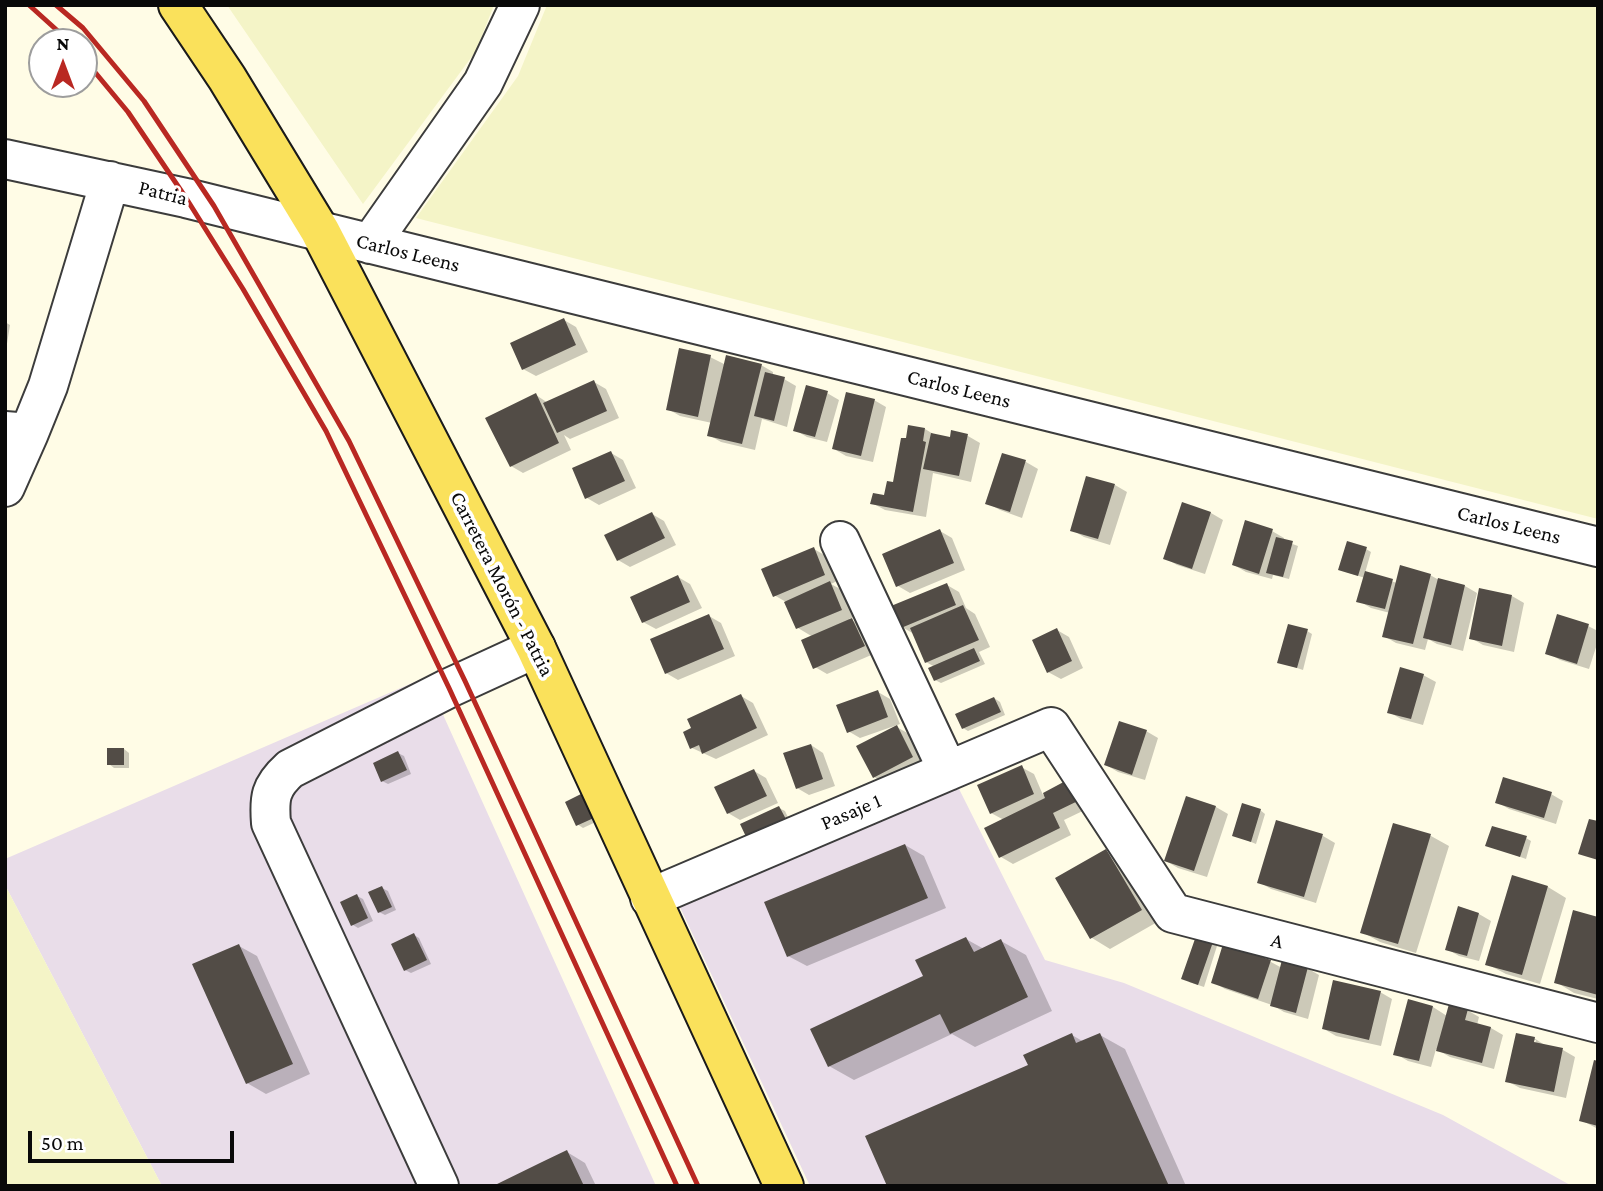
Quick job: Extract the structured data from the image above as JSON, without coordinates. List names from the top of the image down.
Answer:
{
  "streets": {
    "main road": ["Carretera Morón - Patria"],
    "street": [
      "Patria",
      "Carlos Leens",
      "Pasaje 1",
      "A"
    ]
  },
  "crossings": [
    ["Patria", "Carlos Leens"],
    ["Patria", "Carretera Morón - Patria"],
    ["Carlos Leens", "Carretera Morón - Patria"],
    ["Carretera Morón - Patria", "Pasaje 1"],
    ["Pasaje 1", "A"]
  ],
  "scale_bar": "50 m",
  "north": "top"
}
